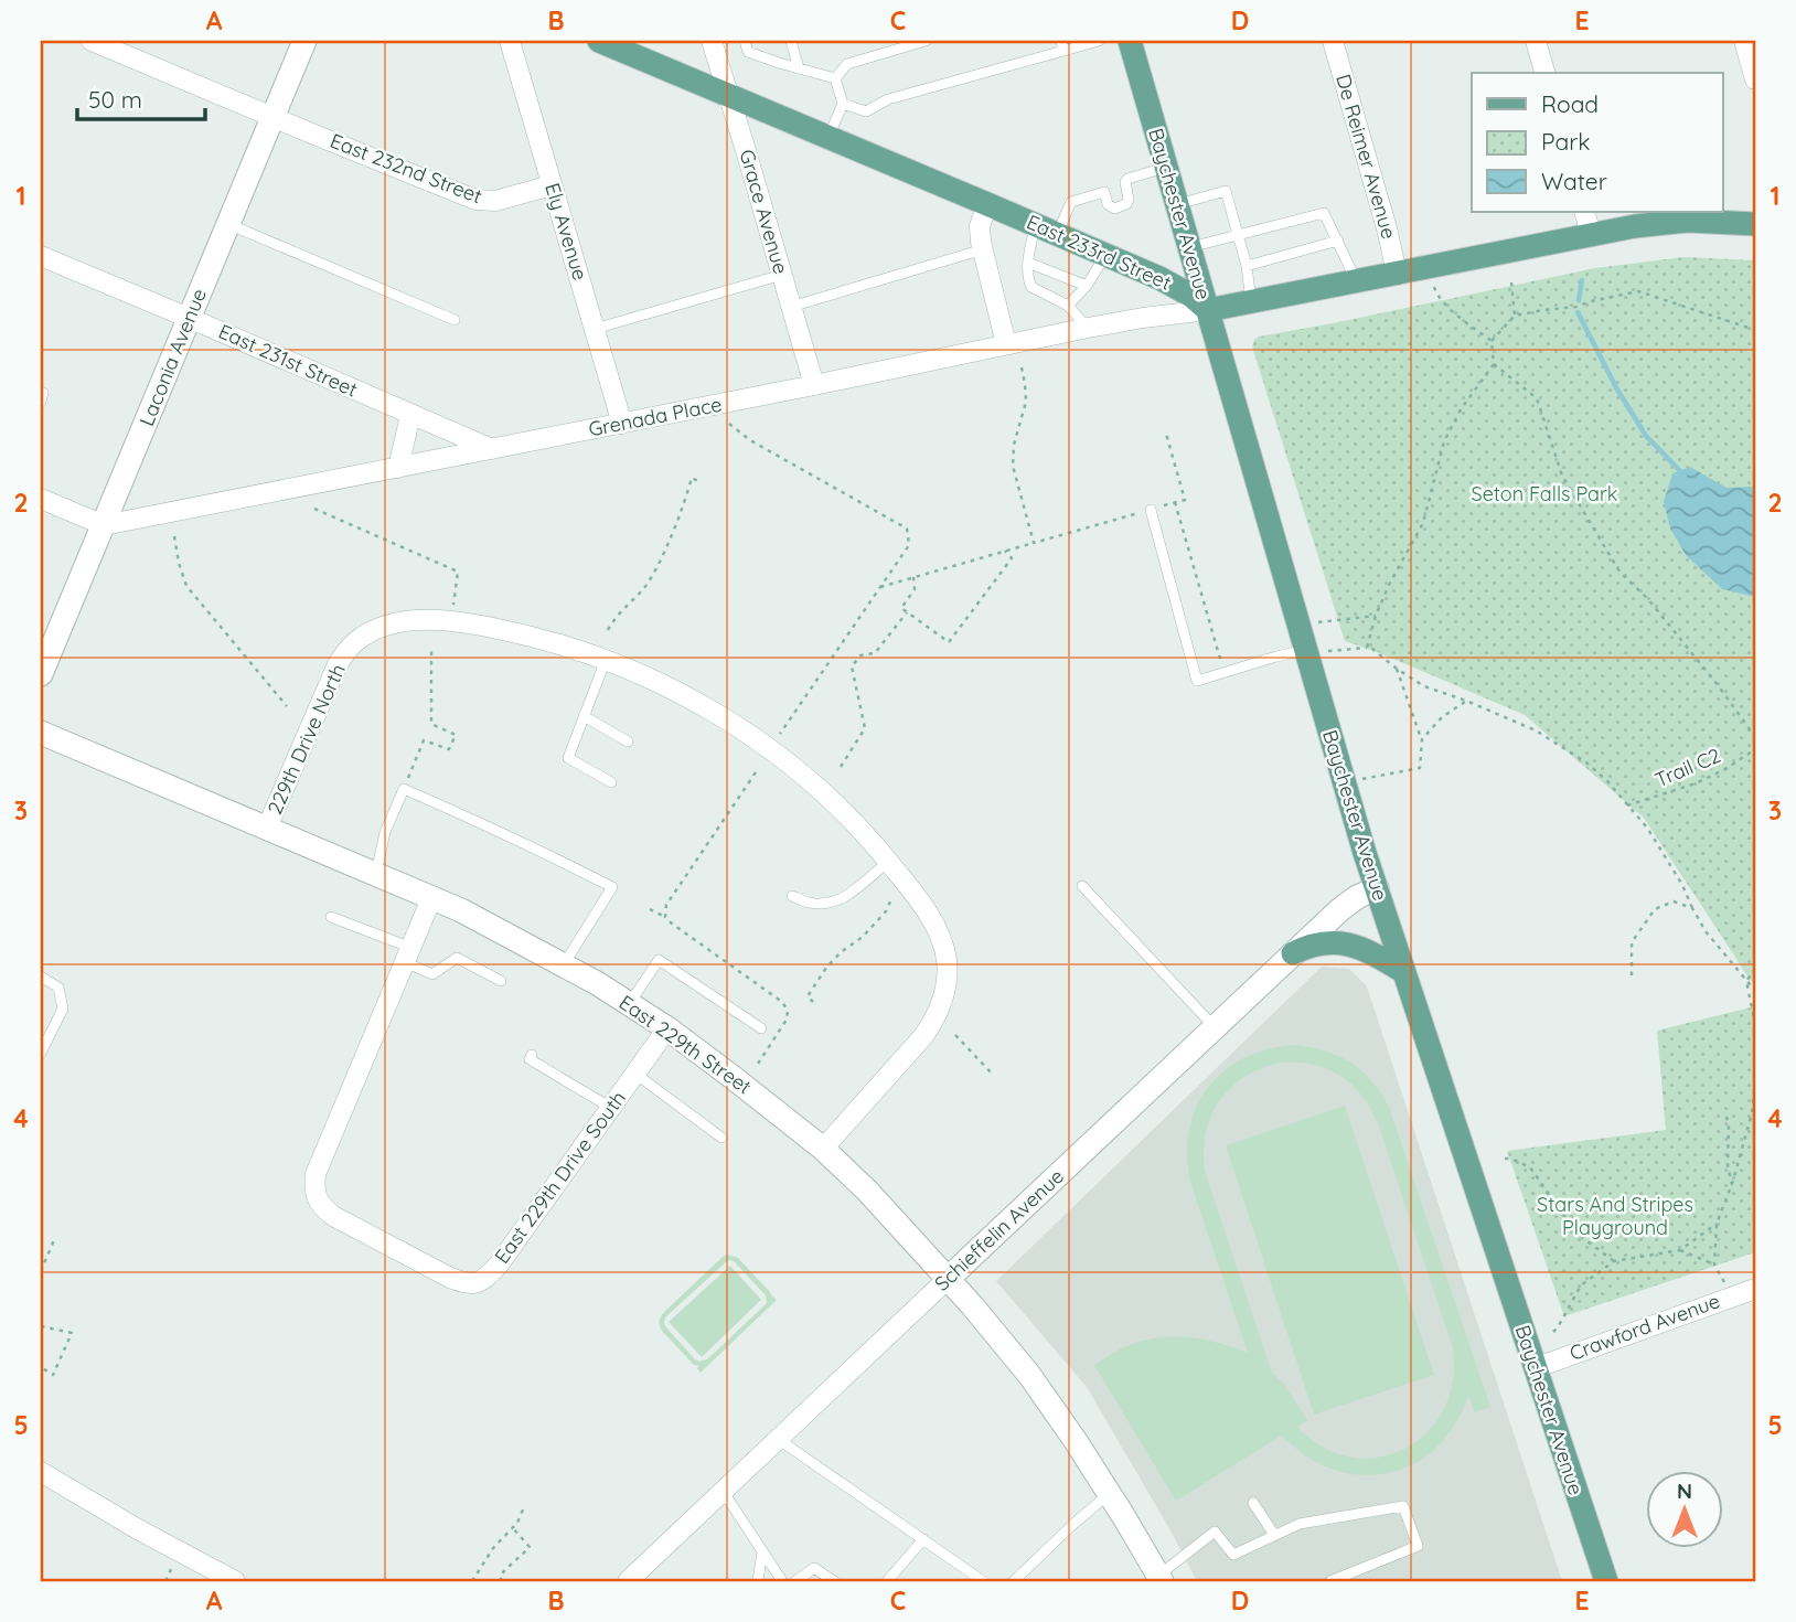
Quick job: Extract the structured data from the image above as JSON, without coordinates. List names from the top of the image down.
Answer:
{
  "streets": {
    "main road": ["Baychester Avenue", "East 233rd Street"],
    "street": [
      "De Reimer Avenue",
      "East 232nd Street",
      "Grace Avenue",
      "Ely Avenue",
      "Laconia Avenue",
      "East 231st Street",
      "Grenada Place",
      "229th Drive North",
      "East 229th Street",
      "East 229th Drive South",
      "Schieffelin Avenue",
      "Crawford Avenue"
    ],
    "path": ["Trail C2"]
  },
  "crossings": [
    ["East 232nd Street", "Ely Avenue"],
    ["East 232nd Street", "Laconia Avenue"],
    ["Grace Avenue", "East 233rd Street"],
    ["Grace Avenue", "Grenada Place"],
    ["Baychester Avenue", "East 233rd Street"],
    ["Baychester Avenue", "Grenada Place"],
    ["Baychester Avenue", "Schieffelin Avenue"],
    ["Baychester Avenue", "Crawford Avenue"],
    ["Ely Avenue", "Grenada Place"],
    ["East 233rd Street", "Grenada Place"],
    ["Laconia Avenue", "East 231st Street"],
    ["Laconia Avenue", "Grenada Place"],
    ["East 231st Street", "Grenada Place"],
    ["229th Drive North", "East 229th Street"],
    ["East 229th Street", "East 229th Drive South"],
    ["East 229th Street", "Schieffelin Avenue"]
  ],
  "parks": ["Seton Falls Park", "Stars And Stripes Playground"],
  "legend": ["Road", "Park", "Water"],
  "scale_bar": "50 m",
  "north": "top",
  "grid": {
    "columns": [
      "A",
      "B",
      "C",
      "D",
      "E"
    ],
    "rows": [
      "1",
      "2",
      "3",
      "4",
      "5"
    ]
  }
}
